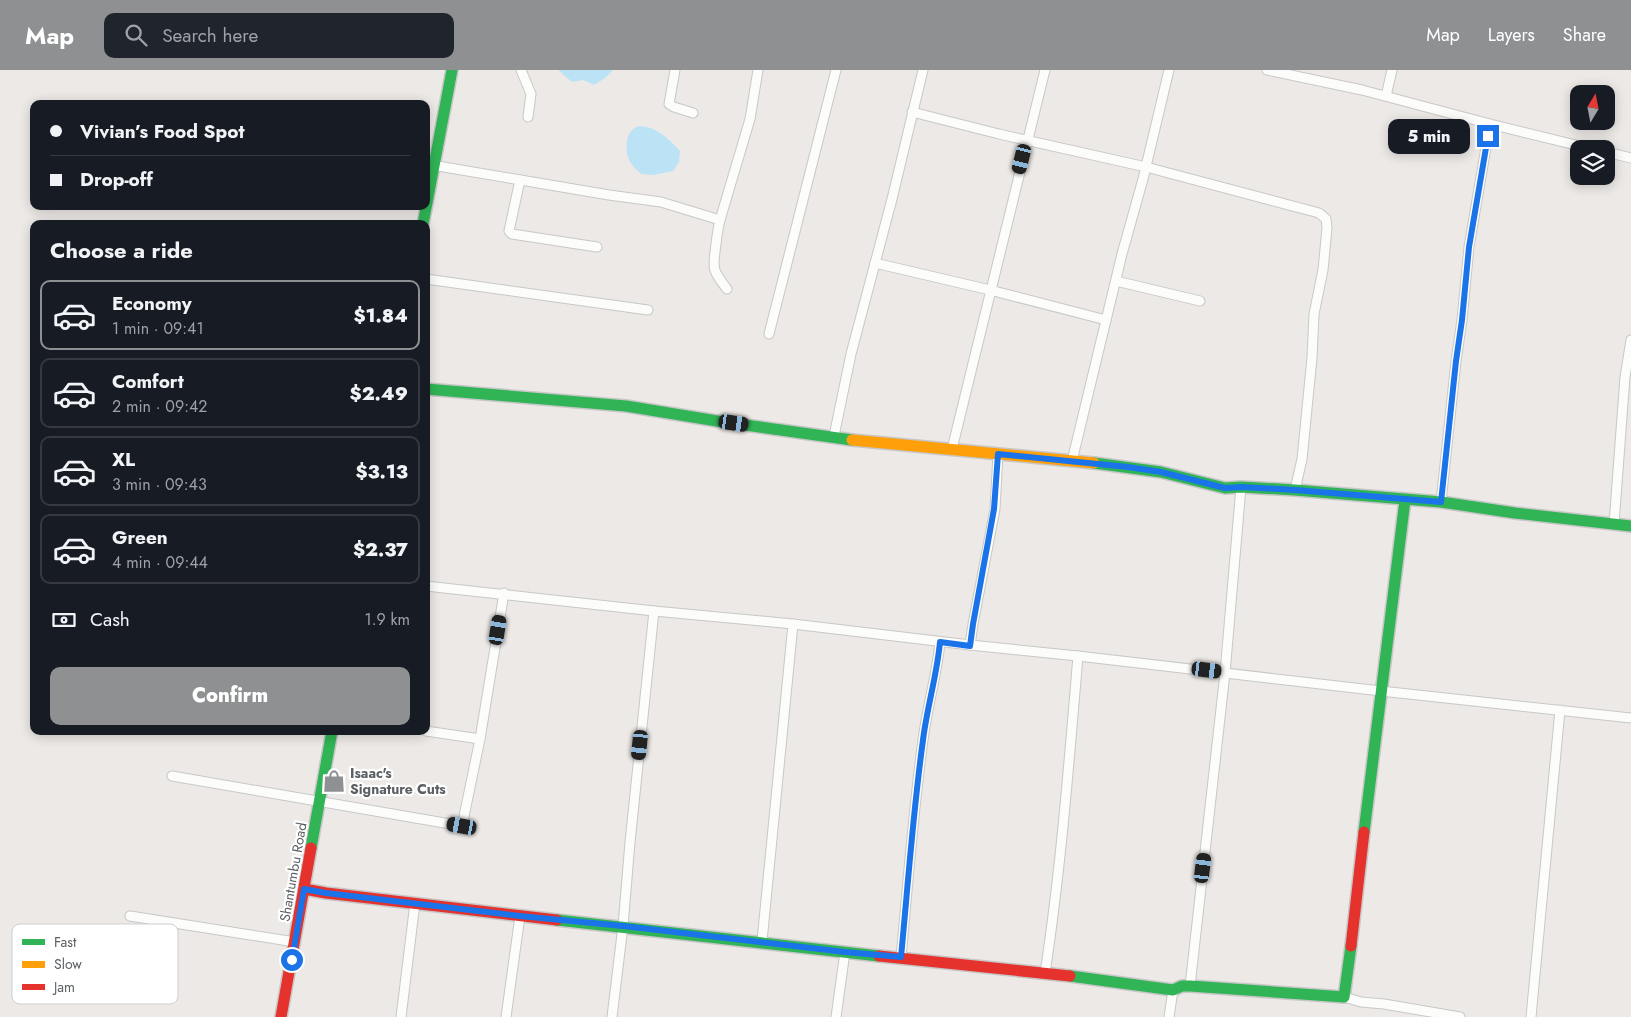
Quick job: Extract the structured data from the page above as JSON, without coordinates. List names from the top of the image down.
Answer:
{
  "streets": {
    "street": ["Shantumbu Road"]
  },
  "places": {
    "shop": ["Isaac's Signature Cuts"]
  },
  "legend": ["Fast", "Slow", "Jam"],
  "north": "top",
  "page": {
    "header": "Map",
    "search": "Search here",
    "nav": ["Map", "Layers", "Share"],
    "banner": ["Vivian’s Food Spot", "Drop-off"],
    "bubble": "5 min",
    "heading": "Choose a ride",
    "list": [
      {
        "name": "Economy",
        "note": "1 min · 09:41",
        "value": "$1.84"
      },
      {
        "name": "Comfort",
        "note": "2 min · 09:42",
        "value": "$2.49"
      },
      {
        "name": "XL",
        "note": "3 min · 09:43",
        "value": "$3.13"
      },
      {
        "name": "Green",
        "note": "4 min · 09:44",
        "value": "$2.37"
      }
    ],
    "pay": ["Cash", "1.9 km"],
    "buttons": "Confirm"
  }
}
